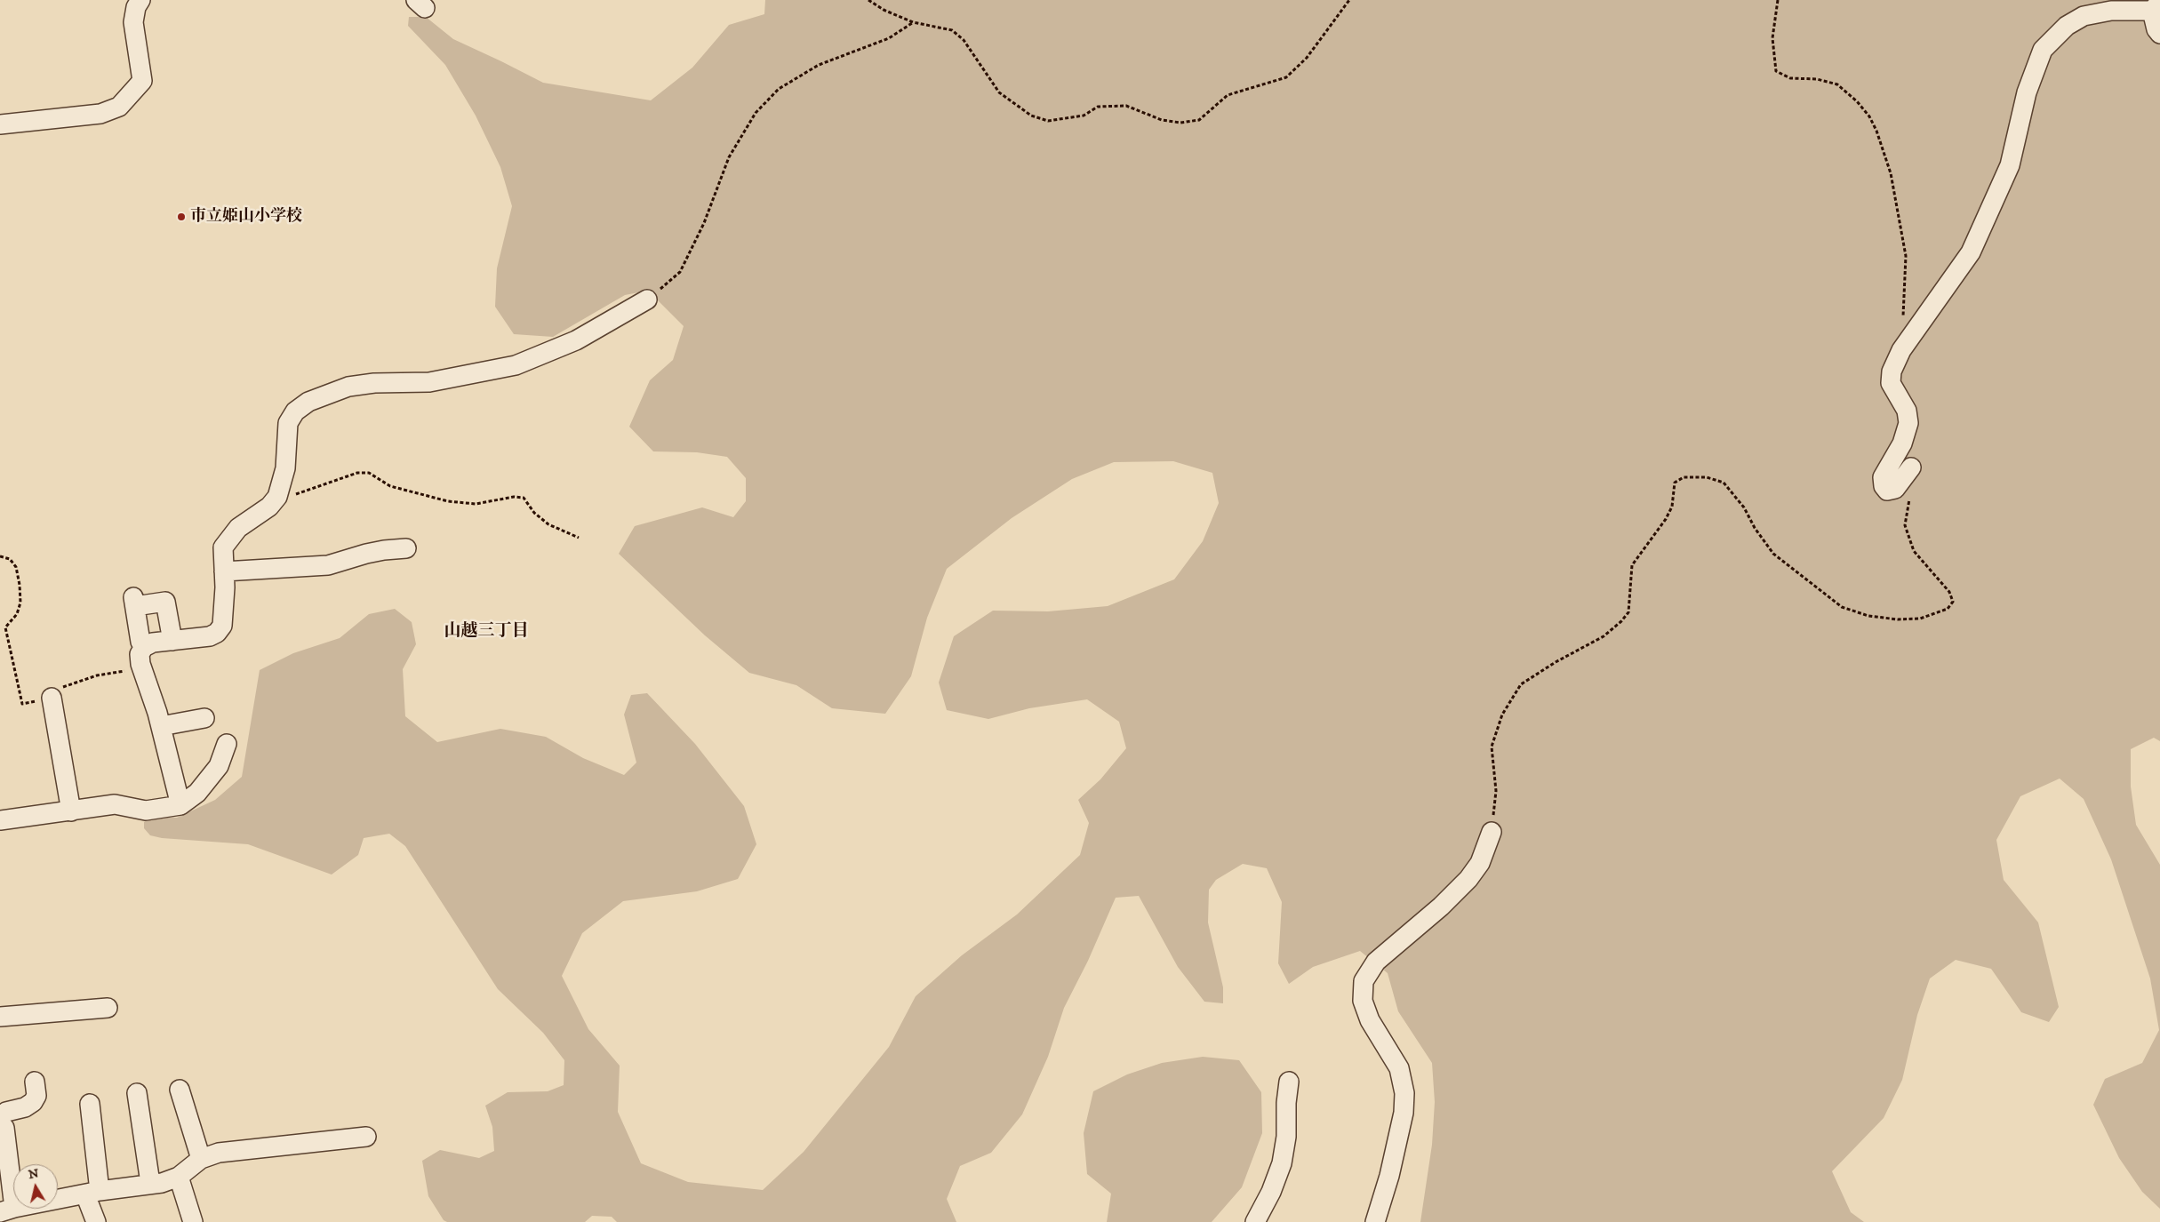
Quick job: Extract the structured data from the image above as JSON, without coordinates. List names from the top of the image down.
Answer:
{
  "districts": ["山越三丁目"],
  "places": ["市立姫山小学校"],
  "north": "top"
}
